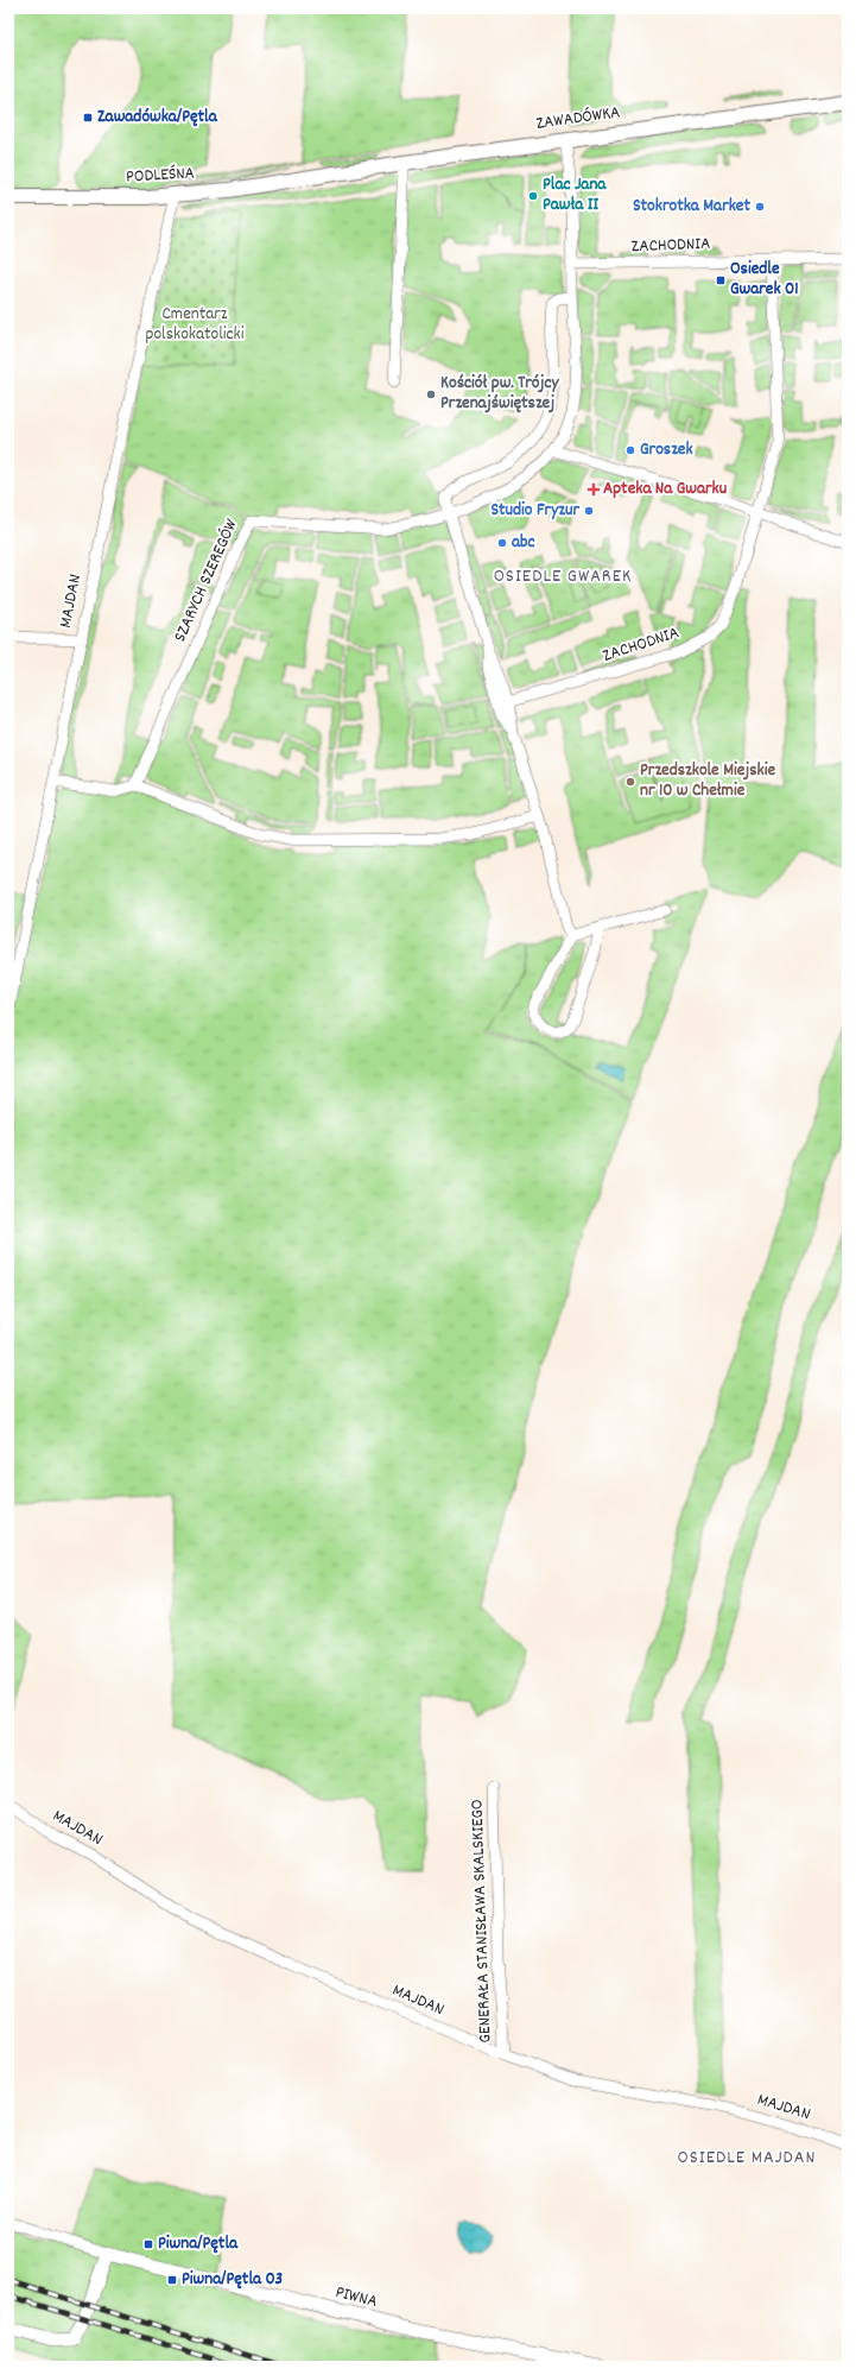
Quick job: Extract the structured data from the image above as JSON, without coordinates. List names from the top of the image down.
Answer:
{
  "streets": {
    "main road": ["ZAWADÓWKA", "PODLEŚNA"],
    "street": [
      "ZACHODNIA",
      "SZARYCH SZEREGÓW",
      "MAJDAN",
      "GENERAŁA STANISŁAWA SKALSKIEGO",
      "PIWNA"
    ]
  },
  "crossings": [
    ["ZAWADÓWKA", "PODLEŚNA"],
    ["ZAWADÓWKA", "SZARYCH SZEREGÓW"],
    ["PODLEŚNA", "MAJDAN"],
    ["ZACHODNIA", "SZARYCH SZEREGÓW"],
    ["MAJDAN", "GENERAŁA STANISŁAWA SKALSKIEGO"]
  ],
  "districts": ["OSIEDLE GWAREK", "OSIEDLE MAJDAN"],
  "parks": ["Cmentarz polskokatolicki"],
  "places": {
    "transit": [
      "Zawadówka/Pętla",
      "Osiedle Gwarek 01",
      "Piwna/Pętla",
      "Piwna/Pętla 03"
    ],
    "other": [
      "Plac Jana Pawła II",
      "Stokrotka Market",
      "Kościół pw. Trójcy Przenajświętszej",
      "Groszek",
      "Studio Fryzur",
      "abc",
      "Przedszkole Miejskie nr 10 w Chełmie"
    ],
    "health": ["Apteka Na Gwarku"]
  }
}
